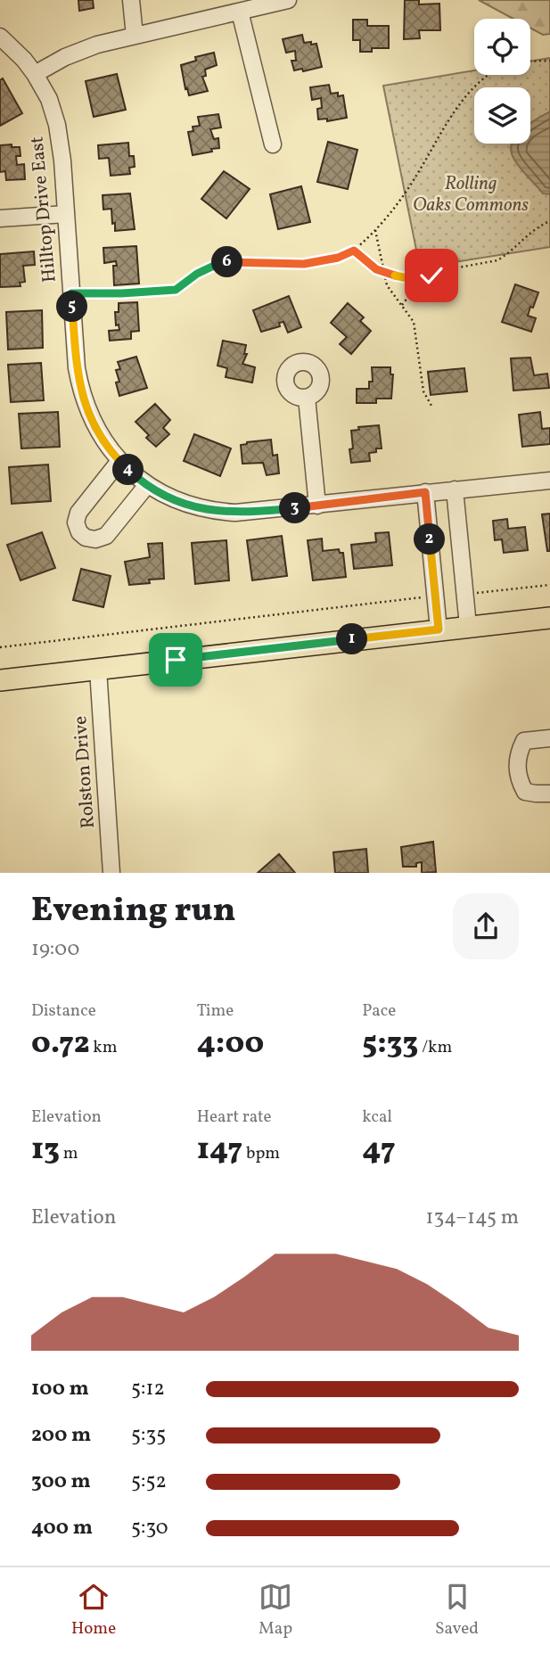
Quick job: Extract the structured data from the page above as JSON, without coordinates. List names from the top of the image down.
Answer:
{
  "streets": {
    "street": ["Hilltop Drive East", "Rolston Drive"]
  },
  "parks": ["Rolling Oaks Commons"],
  "page": {
    "pins": [
      "6",
      "5",
      "4",
      "3",
      "2",
      "1"
    ],
    "heading": ["Evening run", "19:00"],
    "stats": [
      ["Distance", "0.72 km"],
      ["Time", "4:00"],
      ["Pace", "5:33 /km"],
      ["Elevation", "13 m"],
      ["Heart rate", "147 bpm"],
      ["kcal", "47"]
    ],
    "chart": ["Elevation", "134–145 m"],
    "list": [
      {
        "name": "100 m",
        "note": "5:12"
      },
      {
        "name": "200 m",
        "note": "5:35"
      },
      {
        "name": "300 m",
        "note": "5:52"
      },
      {
        "name": "400 m",
        "note": "5:30"
      }
    ],
    "tabs": ["Home", "Map", "Saved"]
  }
}
